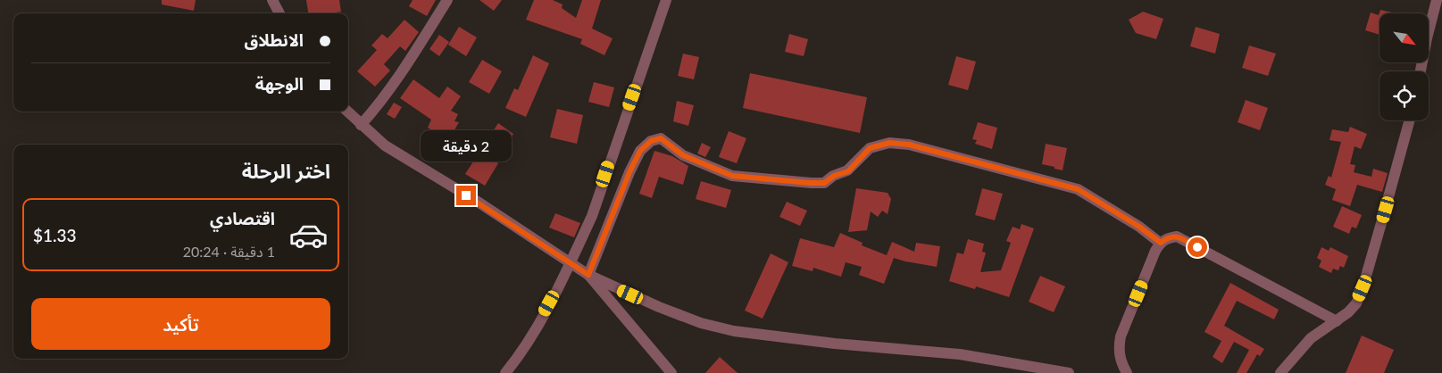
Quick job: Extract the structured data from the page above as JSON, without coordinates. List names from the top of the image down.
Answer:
{
  "north": "bottom right",
  "page": {
    "banner": ["الانطلاق", "الوجهة"],
    "bubble": "2 دقيقة",
    "heading": "اختر الرحلة",
    "list": [
      {
        "name": "اقتصادي",
        "note": "1 دقيقة · 20:24",
        "value": "$1.33"
      }
    ],
    "buttons": "تأكيد"
  }
}
